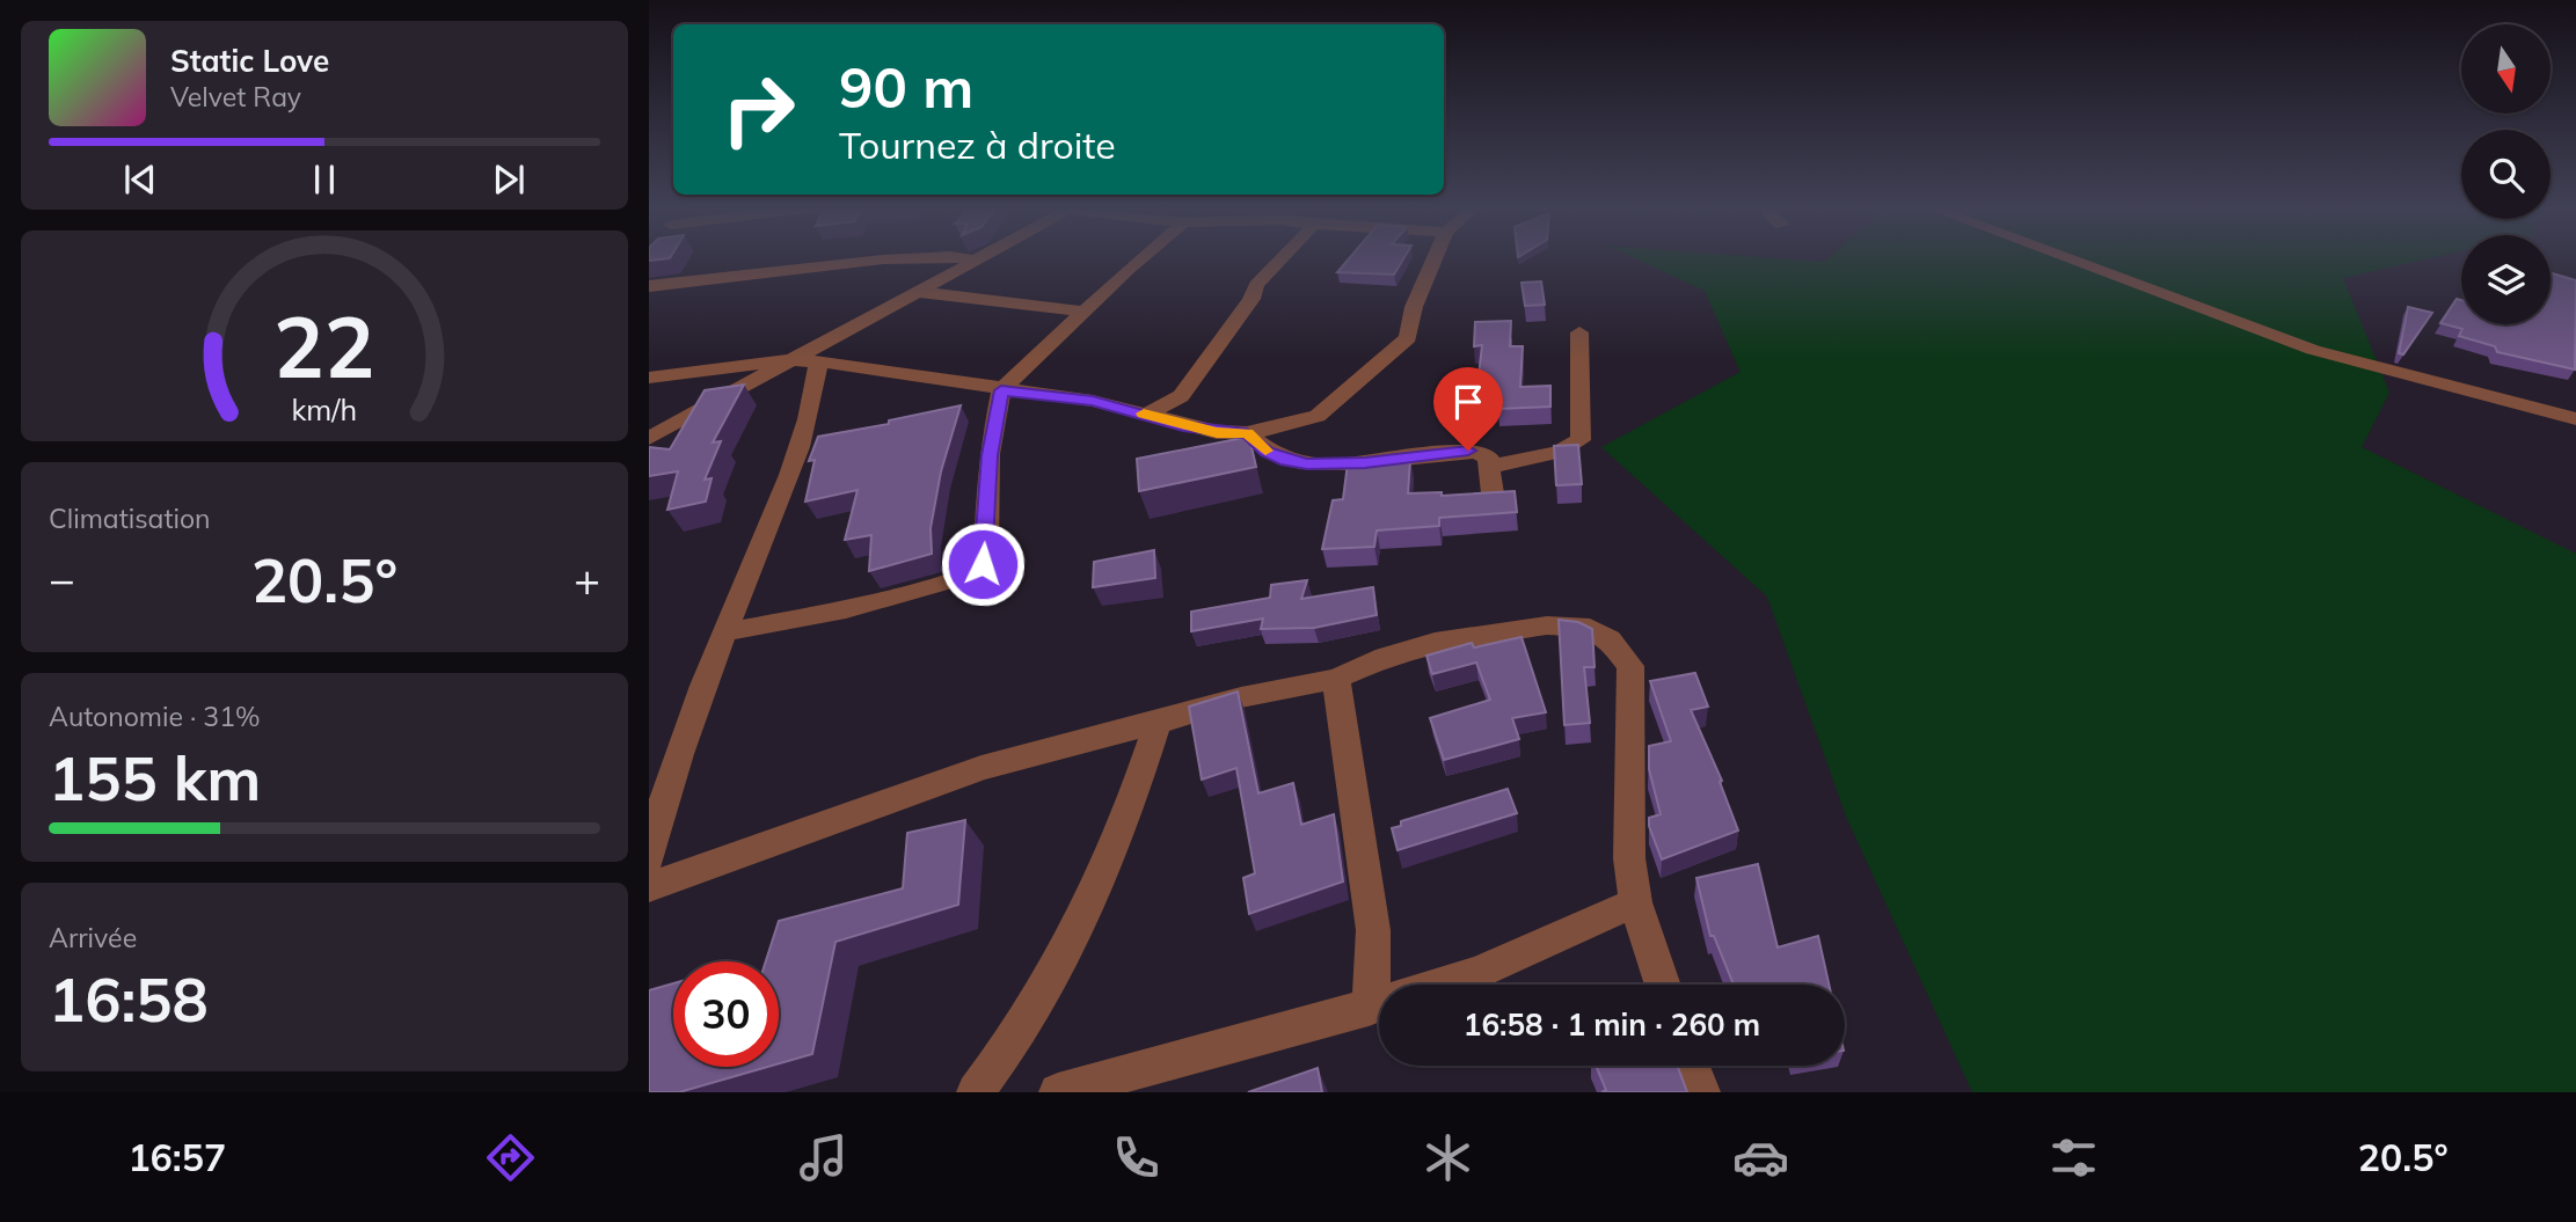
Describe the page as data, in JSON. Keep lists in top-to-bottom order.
{
  "north": "bottom",
  "page": {
    "turn": ["90 m", "Tournez à droite"],
    "song": ["Static Love", "Velvet Ray"],
    "tile": [
      "Climatisation",
      ["Autonomie · 31%", "155 km"],
      ["Arrivée", "16:58"]
    ],
    "heat": ["−", "20.5°", "+"],
    "limit": "30",
    "trip": "16:58 · 1 min · 260 m",
    "tabs": ["16:57", "20.5°"],
    "gauge": ["22", "km/h"]
  }
}
